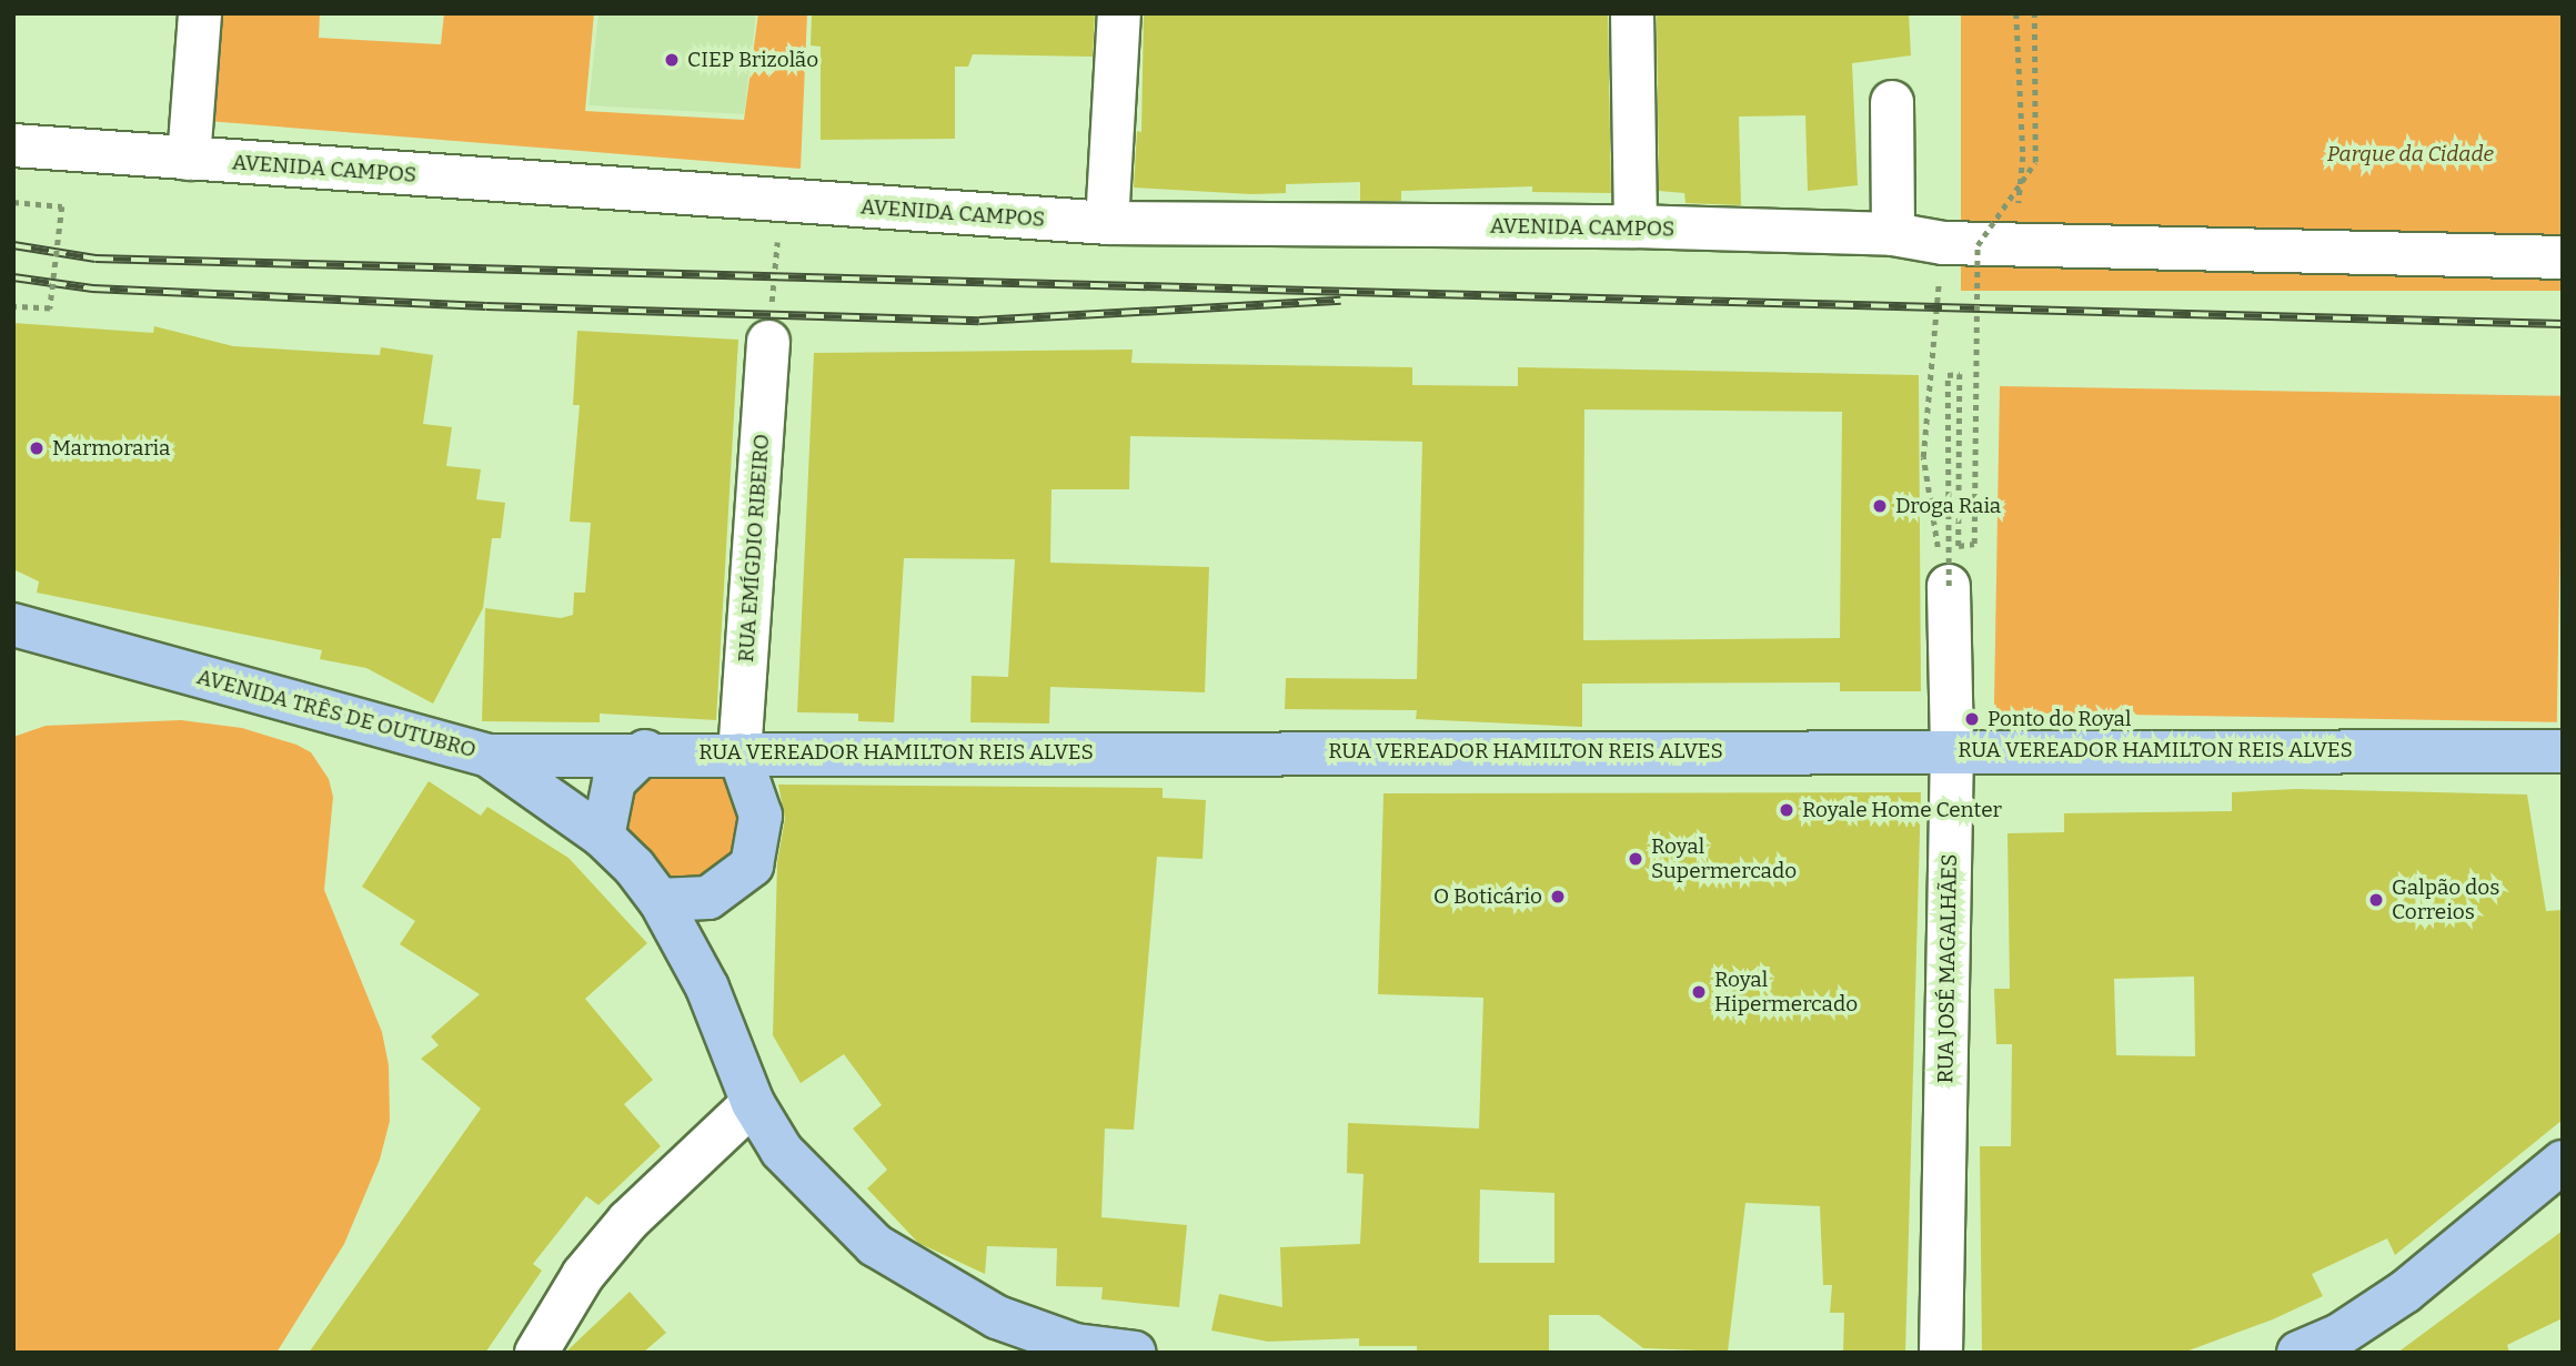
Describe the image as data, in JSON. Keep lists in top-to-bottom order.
{
  "streets": {
    "main road": ["AVENIDA TRÊS DE OUTUBRO", "RUA VEREADOR HAMILTON REIS ALVES"],
    "street": ["AVENIDA CAMPOS", "RUA EMÍGDIO RIBEIRO", "RUA JOSÉ MAGALHÃES"]
  },
  "crossings": [
    ["RUA EMÍGDIO RIBEIRO", "AVENIDA TRÊS DE OUTUBRO"],
    ["RUA EMÍGDIO RIBEIRO", "RUA VEREADOR HAMILTON REIS ALVES"],
    ["AVENIDA TRÊS DE OUTUBRO", "RUA VEREADOR HAMILTON REIS ALVES"],
    ["RUA VEREADOR HAMILTON REIS ALVES", "RUA JOSÉ MAGALHÃES"]
  ],
  "parks": ["Parque da Cidade"],
  "places": [
    "CIEP Brizolão",
    "Marmoraria",
    "Droga Raia",
    "Ponto do Royal",
    "Royale Home Center",
    "Royal Supermercado",
    "O Boticário",
    "Galpão dos Correios",
    "Royal Hipermercado"
  ]
}
